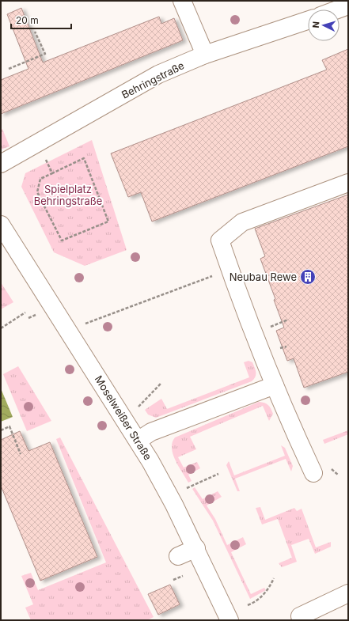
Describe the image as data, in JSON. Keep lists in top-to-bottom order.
{
  "streets": {
    "street": ["Behringstraße", "Moselweißer Straße"]
  },
  "parks": ["Spielplatz Behringstraße"],
  "places": {
    "building": ["Neubau Rewe"]
  },
  "scale_bar": "20 m",
  "north": "left"
}
